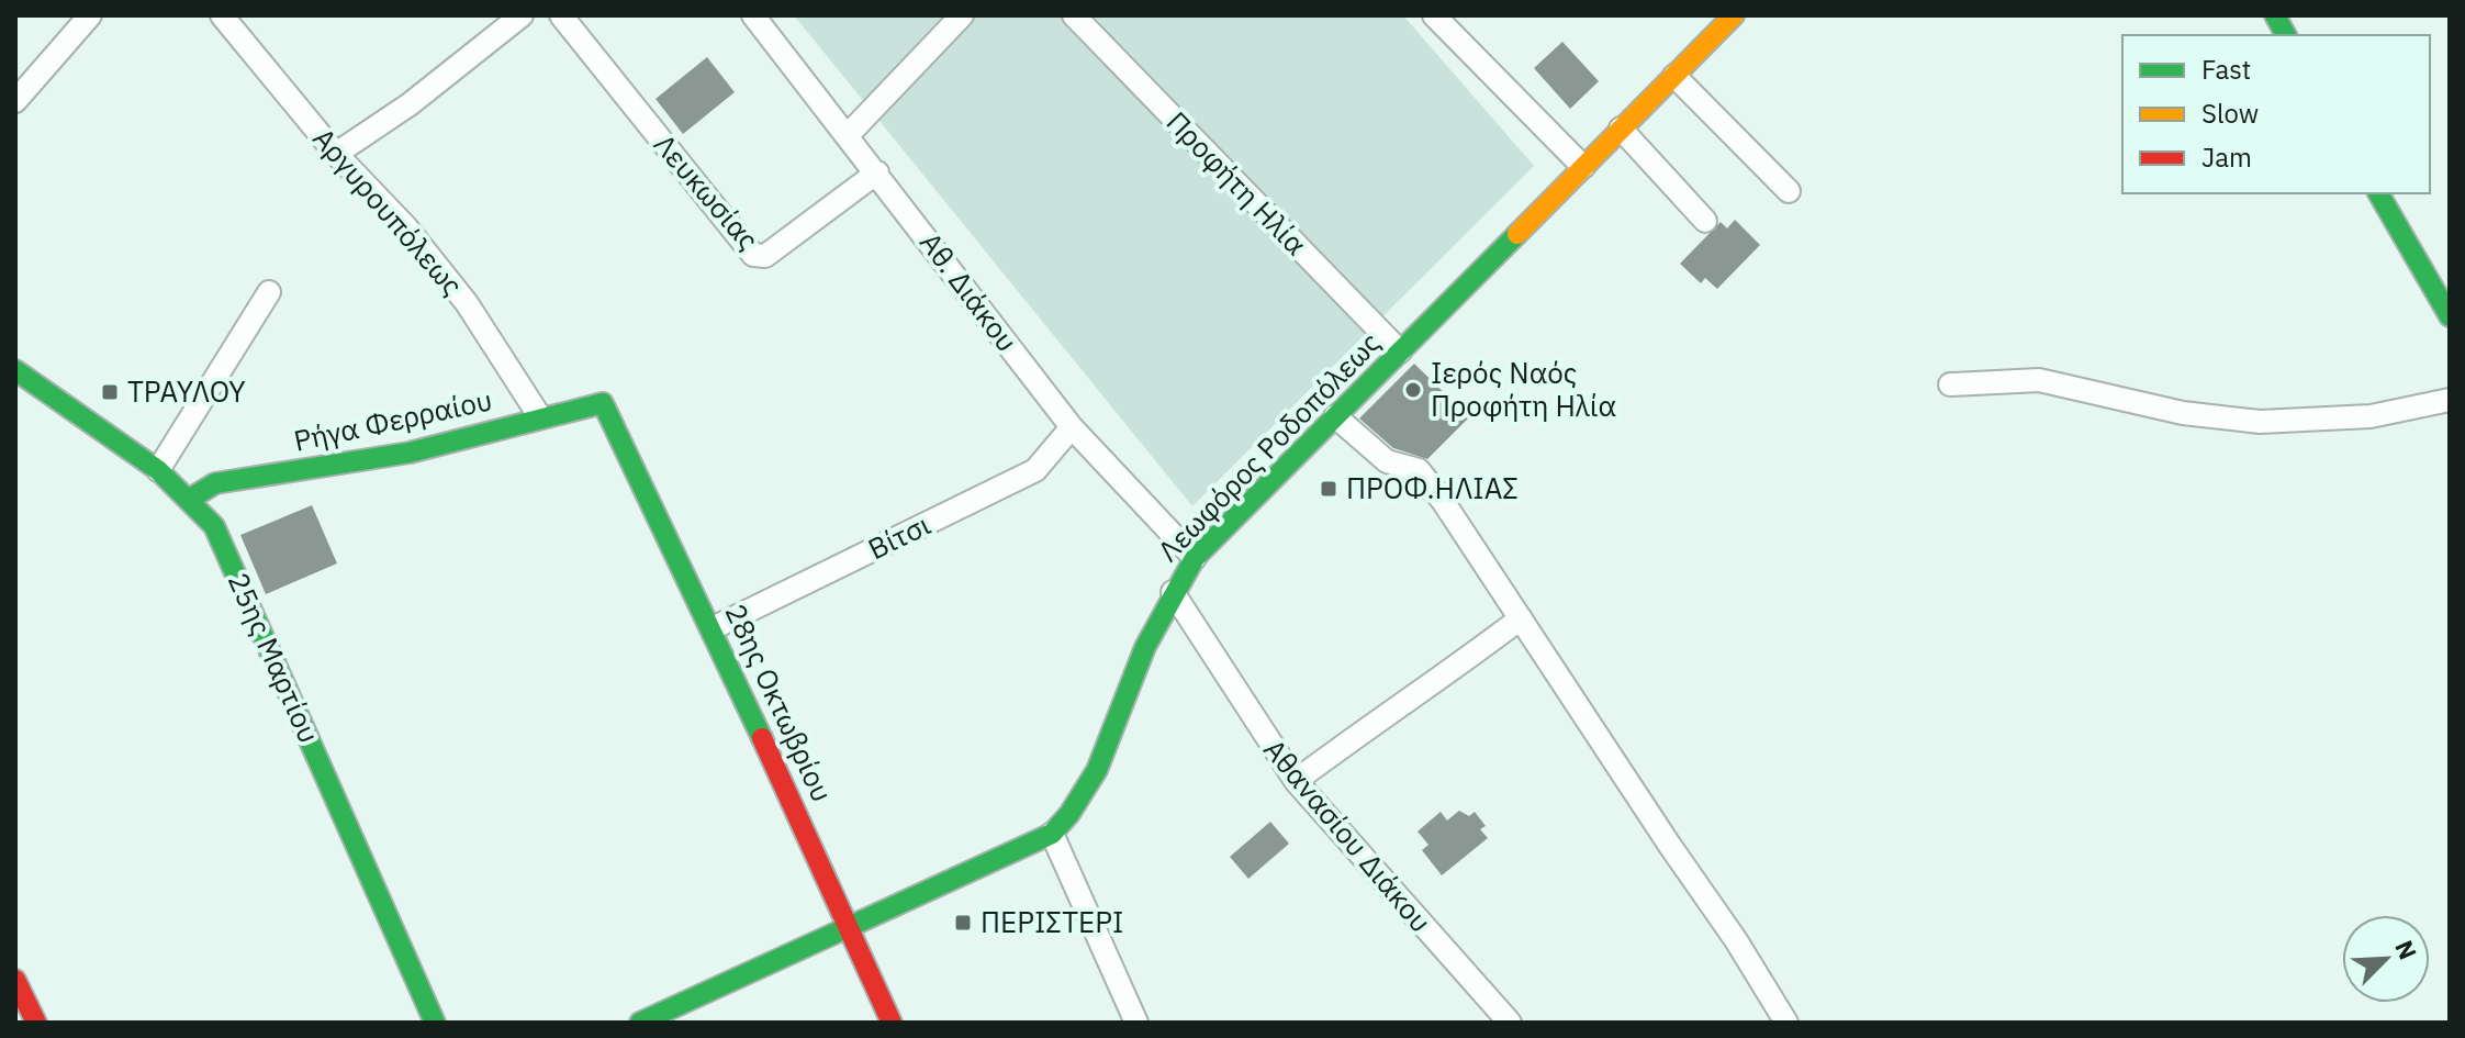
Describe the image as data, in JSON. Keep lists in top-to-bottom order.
{
  "streets": {
    "street": [
      "Προφήτη Ηλία",
      "Λευκωσίας",
      "Αργυρουπόλεως",
      "Αθ. Διάκου",
      "Ρήγα Φερραίου",
      "Λεωφόρος Ροδοπόλεως",
      "Βίτσι",
      "25ης Μαρτίου",
      "28ης Οκτωβρίου",
      "Αθανασίου Διάκου"
    ]
  },
  "crossings": [
    ["Προφήτη Ηλία", "Λεωφόρος Ροδοπόλεως"],
    ["Λευκωσίας", "Αθ. Διάκου"],
    ["Αργυρουπόλεως", "Ρήγα Φερραίου"],
    ["Αθ. Διάκου", "Λεωφόρος Ροδοπόλεως"],
    ["Αθ. Διάκου", "Βίτσι"],
    ["Ρήγα Φερραίου", "25ης Μαρτίου"],
    ["Ρήγα Φερραίου", "28ης Οκτωβρίου"],
    ["Λεωφόρος Ροδοπόλεως", "28ης Οκτωβρίου"],
    ["Λεωφόρος Ροδοπόλεως", "Αθανασίου Διάκου"],
    ["Βίτσι", "28ης Οκτωβρίου"]
  ],
  "places": {
    "other": ["Ιερός Ναός Προφήτη Ηλία"],
    "transit": ["ΤΡΑΥΛΟΥ", "ΠΡΟΦ.ΗΛΙΑΣ", "ΠΕΡΙΣΤΕΡΙ"]
  },
  "legend": ["Fast", "Slow", "Jam"],
  "north": "top right"
}
